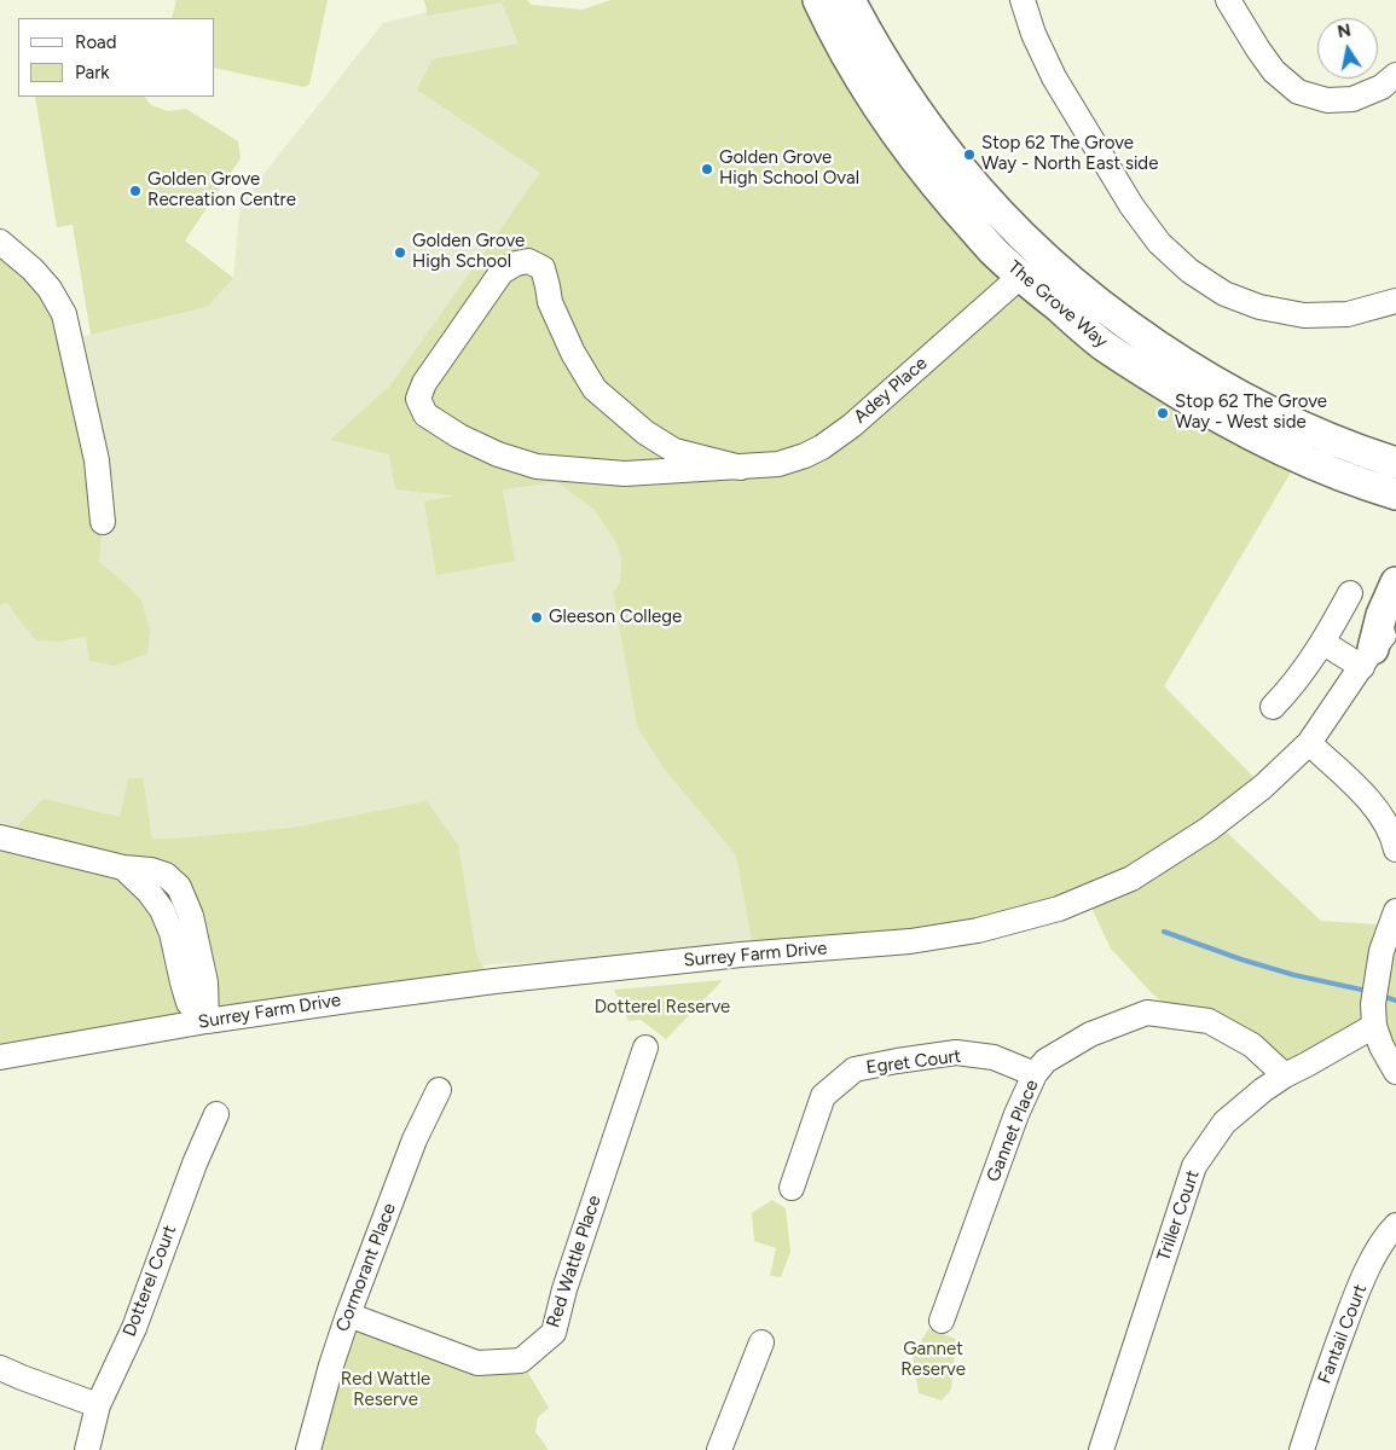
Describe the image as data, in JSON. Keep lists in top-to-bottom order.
{
  "streets": {
    "main road": ["The Grove Way"],
    "street": [
      "Adey Place",
      "Surrey Farm Drive",
      "Egret Court",
      "Gannet Place",
      "Triller Court",
      "Red Wattle Place",
      "Cormorant Place",
      "Dotterel Court",
      "Fantail Court"
    ]
  },
  "crossings": [
    ["The Grove Way", "Adey Place"],
    ["Egret Court", "Gannet Place"],
    ["Gannet Place", "Triller Court"],
    ["Red Wattle Place", "Cormorant Place"]
  ],
  "parks": ["Dotterel Reserve", "Gannet Reserve", "Red Wattle Reserve"],
  "places": [
    "Stop 62 The Grove Way - North East side",
    "Golden Grove High School Oval",
    "Golden Grove Recreation Centre",
    "Golden Grove High School",
    "Stop 62 The Grove Way - West side",
    "Gleeson College"
  ],
  "legend": ["Road", "Park"],
  "north": "top"
}
